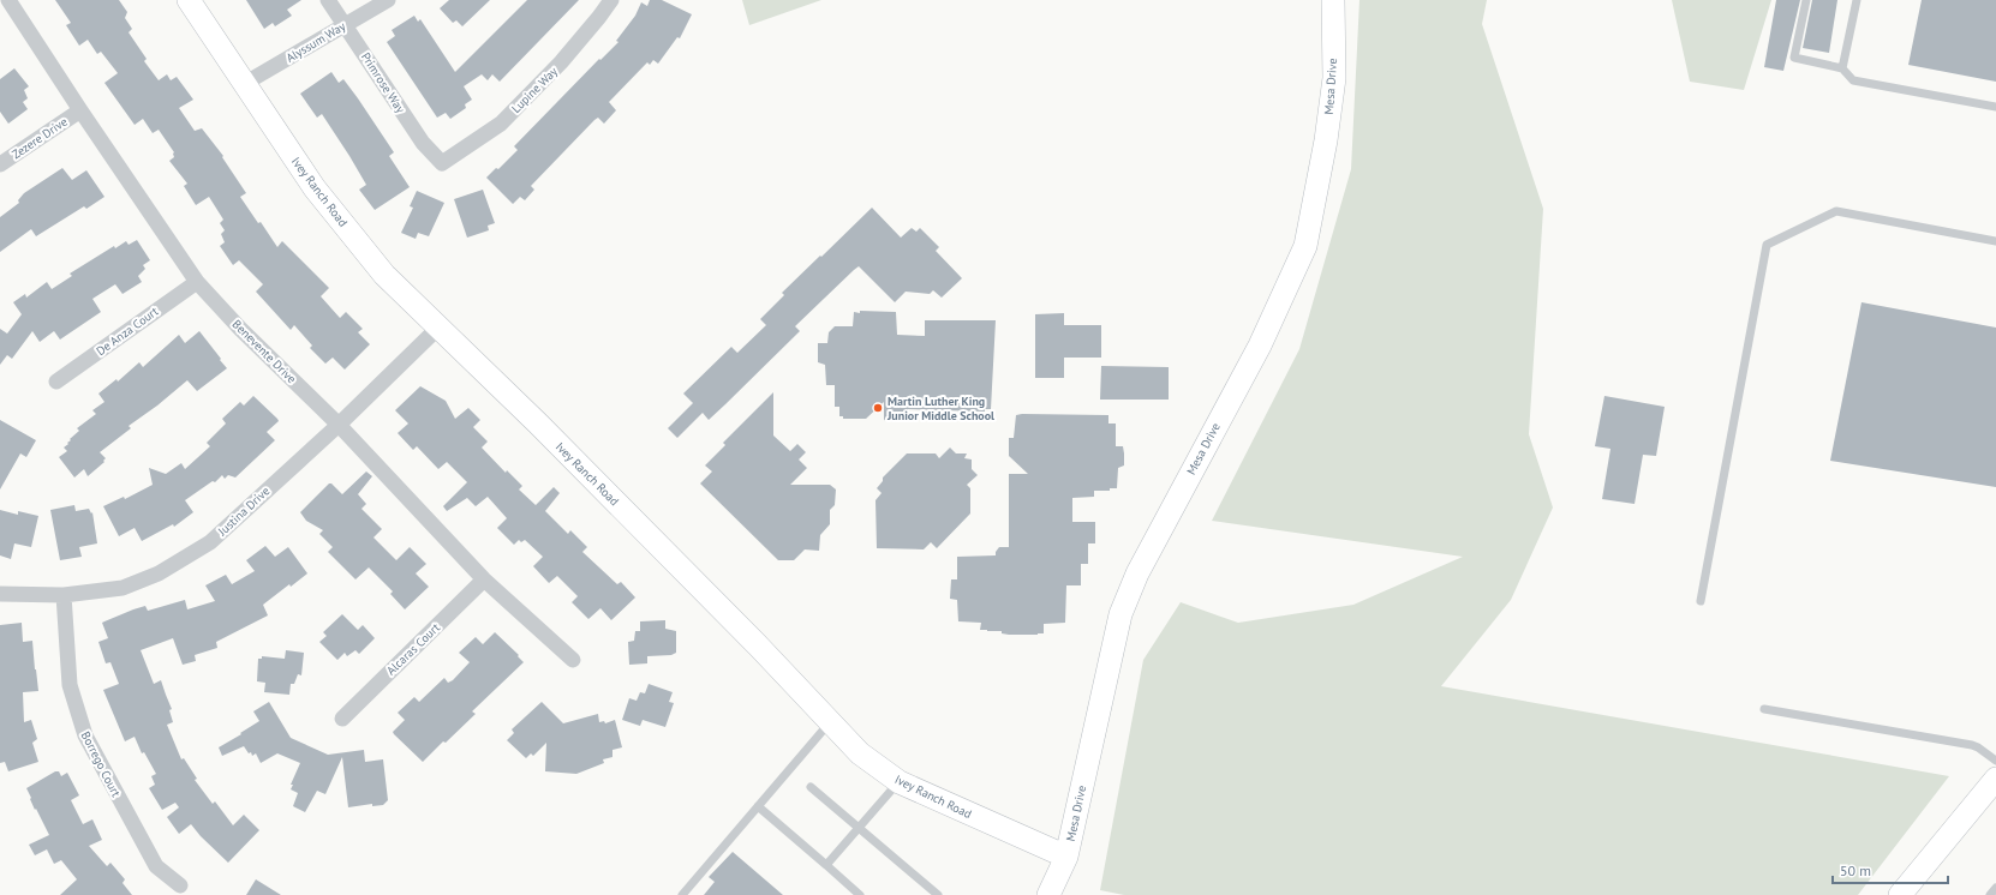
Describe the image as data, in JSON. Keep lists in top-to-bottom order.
{
  "streets": {
    "street": [
      "Alyssum Way",
      "Primrose Way",
      "Mesa Drive",
      "Lupine Way",
      "Zezere Drive",
      "Ivey Ranch Road",
      "De Anza Court",
      "Benevente Drive",
      "Justina Drive",
      "Alcaras Court",
      "Borrego Court"
    ]
  },
  "crossings": [
    ["Alyssum Way", "Primrose Way"],
    ["Alyssum Way", "Ivey Ranch Road"],
    ["Primrose Way", "Lupine Way"],
    ["Mesa Drive", "Ivey Ranch Road"],
    ["Zezere Drive", "Benevente Drive"],
    ["Ivey Ranch Road", "Justina Drive"],
    ["De Anza Court", "Benevente Drive"],
    ["Benevente Drive", "Justina Drive"],
    ["Benevente Drive", "Alcaras Court"],
    ["Justina Drive", "Borrego Court"]
  ],
  "places": ["Martin Luther King Junior Middle School"],
  "scale_bar": "50 m"
}
